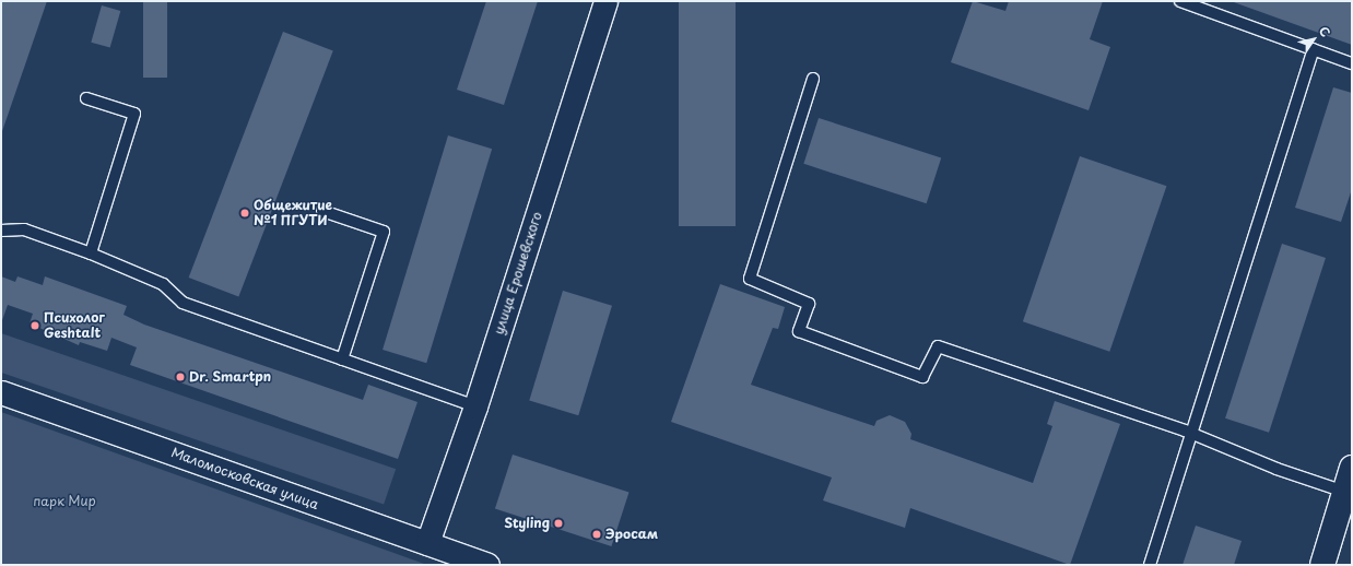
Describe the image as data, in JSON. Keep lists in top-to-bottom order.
{
  "streets": {
    "street": ["улица Ерошевского", "Маломосковская улица"]
  },
  "crossings": [
    ["улица Ерошевского", "Маломосковская улица"]
  ],
  "parks": ["парк Мир"],
  "places": [
    "Общежитие №1 ПГУТИ",
    "Психолог Geshtalt",
    "Dr. Smartpn",
    "Styling",
    "Эросам"
  ],
  "north": "top right"
}
